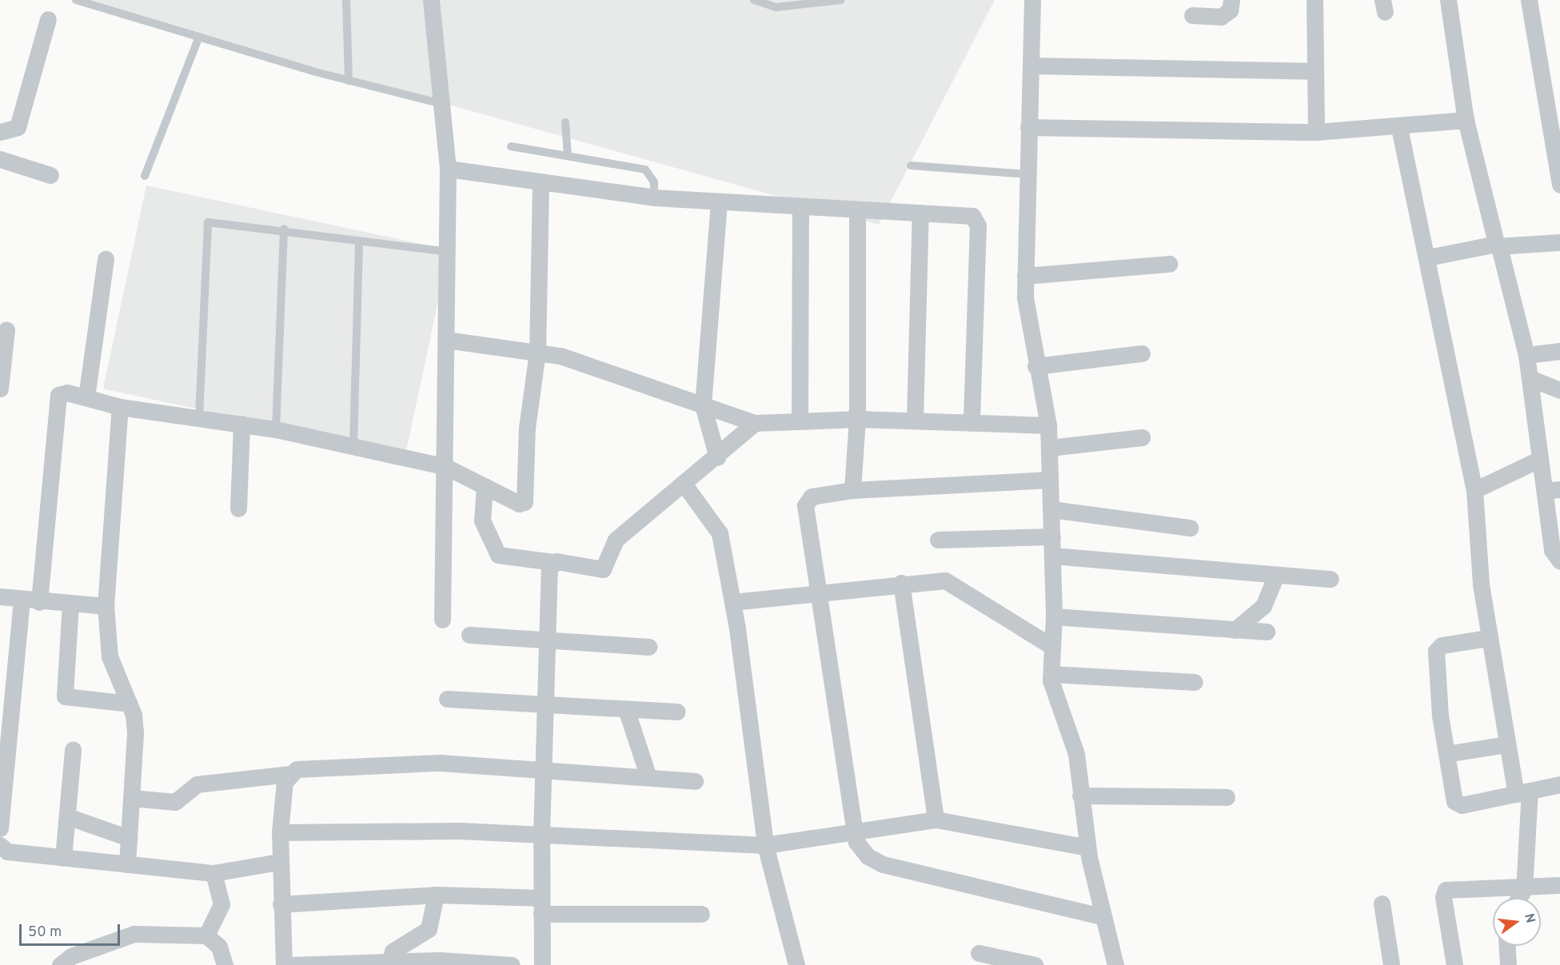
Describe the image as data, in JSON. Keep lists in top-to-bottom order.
{
  "scale_bar": "50 m",
  "north": "right"
}
